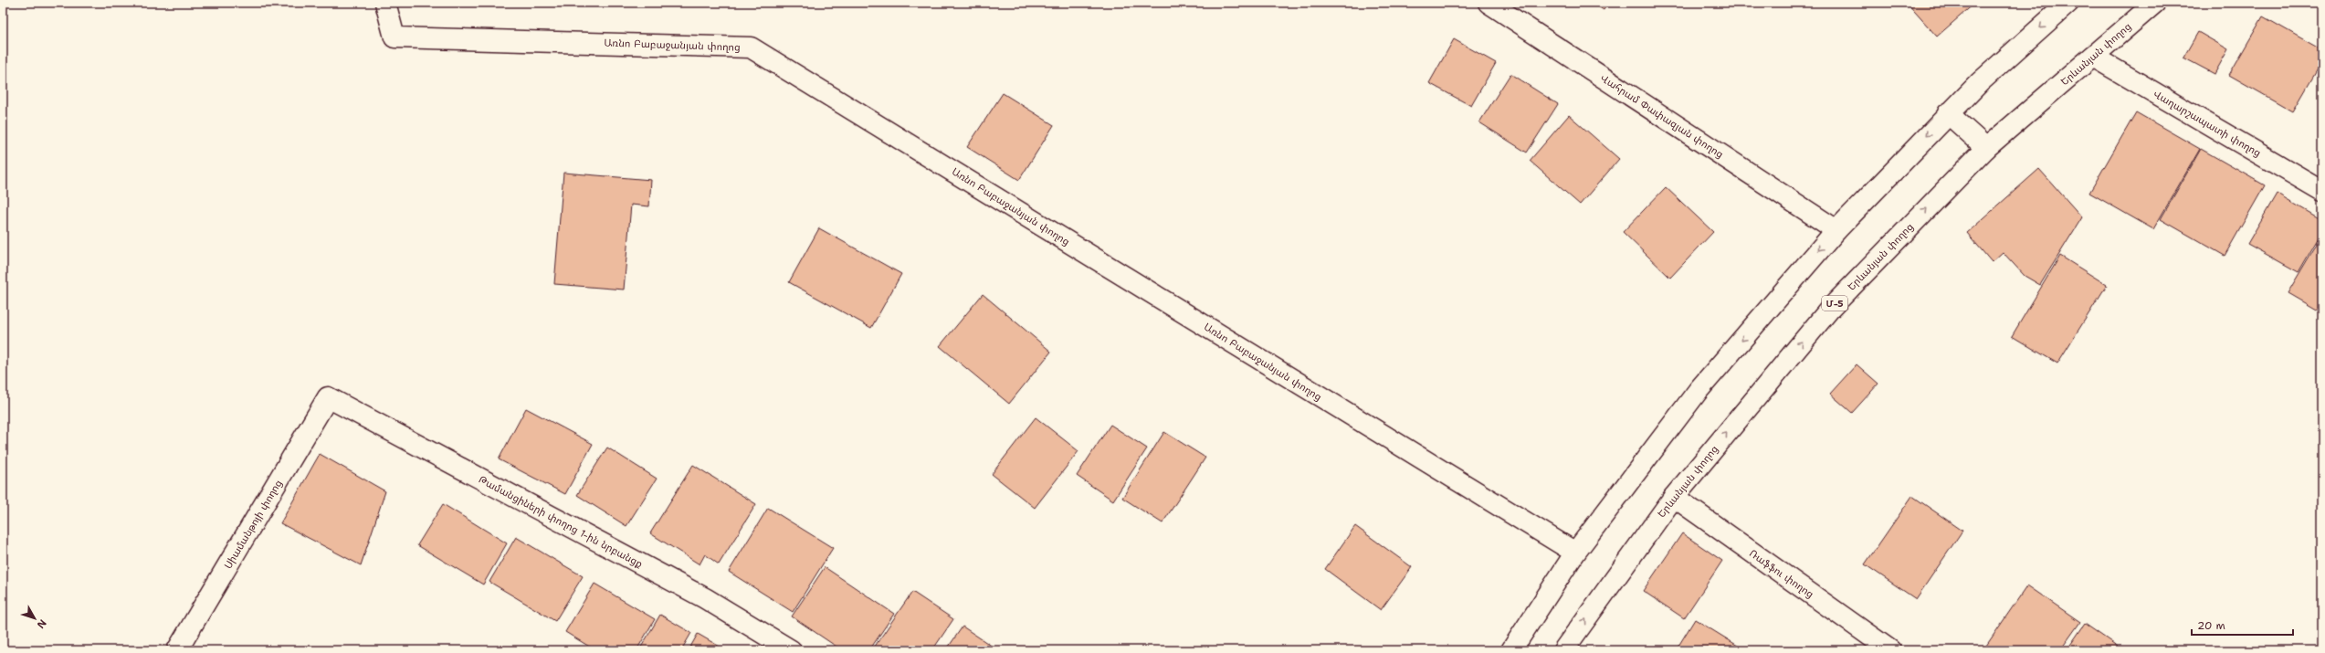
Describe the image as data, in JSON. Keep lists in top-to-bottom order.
{
  "streets": {
    "main road": [
      "Առնո Բաբաջանյան փողոց",
      "Երևանյան փողոց",
      "Վահրամ Փափազյան փողոց",
      "Վաղարշապատի փողոց",
      "Մ-5",
      "Թամանցիների փողոց 1-ին նրբանցք",
      "Սիամանթոյի փողոց",
      "Ռաֆֆու փողոց"
    ]
  },
  "crossings": [
    ["Երևանյան փողոց", "Վաղարշապատի փողոց"],
    ["Երևանյան փողոց", "Ռաֆֆու փողոց"],
    ["Թամանցիների փողոց 1-ին նրբանցք", "Սիամանթոյի փողոց"]
  ],
  "scale_bar": "20 m",
  "north": "bottom right"
}
